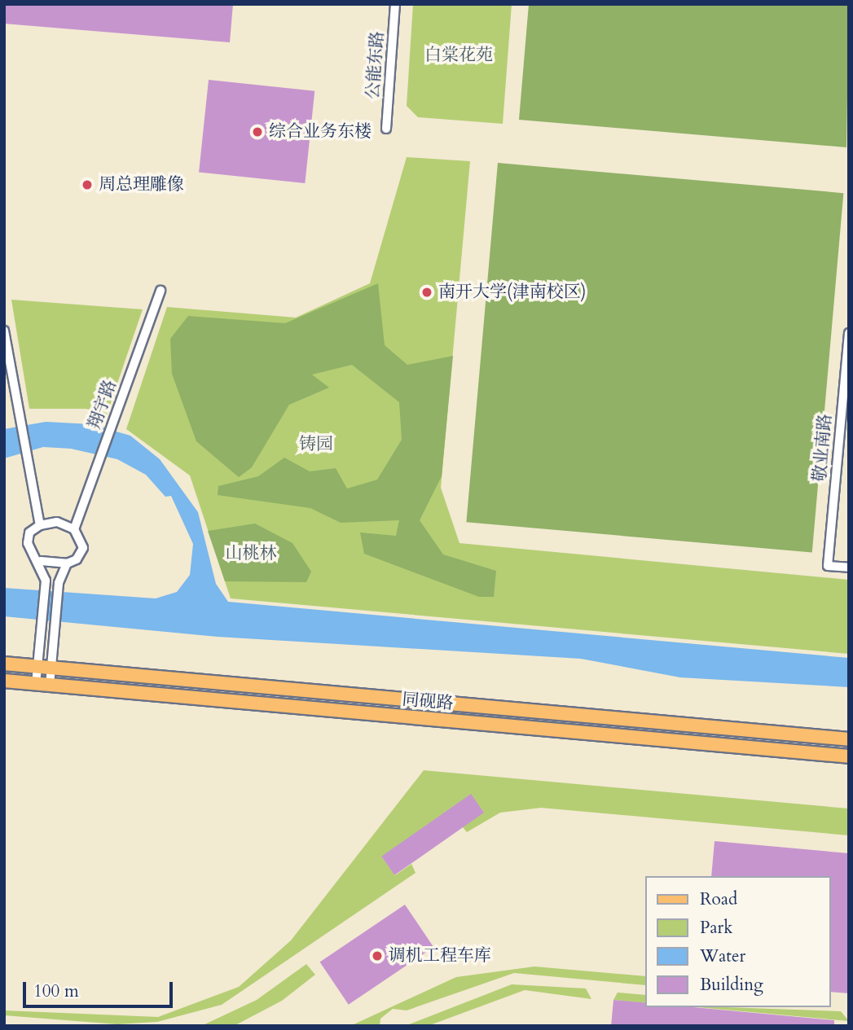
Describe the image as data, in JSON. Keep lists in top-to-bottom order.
{
  "streets": {
    "main road": ["同砚路"],
    "street": ["公能东路", "翔宇路", "敬业南路"]
  },
  "parks": ["白棠花苑", "铸园", "山桃林"],
  "places": [
    "综合业务东楼",
    "周总理雕像",
    "南开大学(津南校区)",
    "调机工程车库"
  ],
  "legend": [
    "Road",
    "Park",
    "Water",
    "Building"
  ],
  "scale_bar": "100 m"
}
